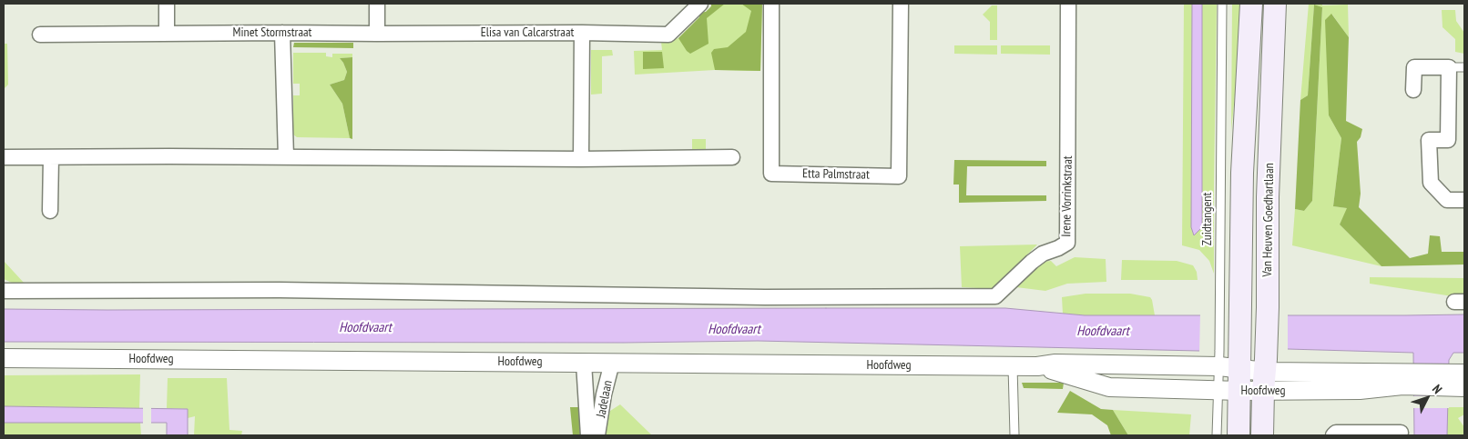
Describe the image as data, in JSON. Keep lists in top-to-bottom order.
{
  "streets": {
    "main road": ["Van Heuven Goedhartlaan"],
    "street": [
      "Minet Stormstraat",
      "Elisa van Calcarstraat",
      "Etta Palmstraat",
      "Irene Vorrinkstraat",
      "Hoofdweg",
      "Jadelaan"
    ],
    "lane": ["Zuidtangent"]
  },
  "crossings": [
    ["Minet Stormstraat", "Elisa van Calcarstraat"],
    ["Van Heuven Goedhartlaan", "Hoofdweg"],
    ["Hoofdweg", "Jadelaan"]
  ],
  "water": ["Hoofdvaart"],
  "north": "top right"
}
